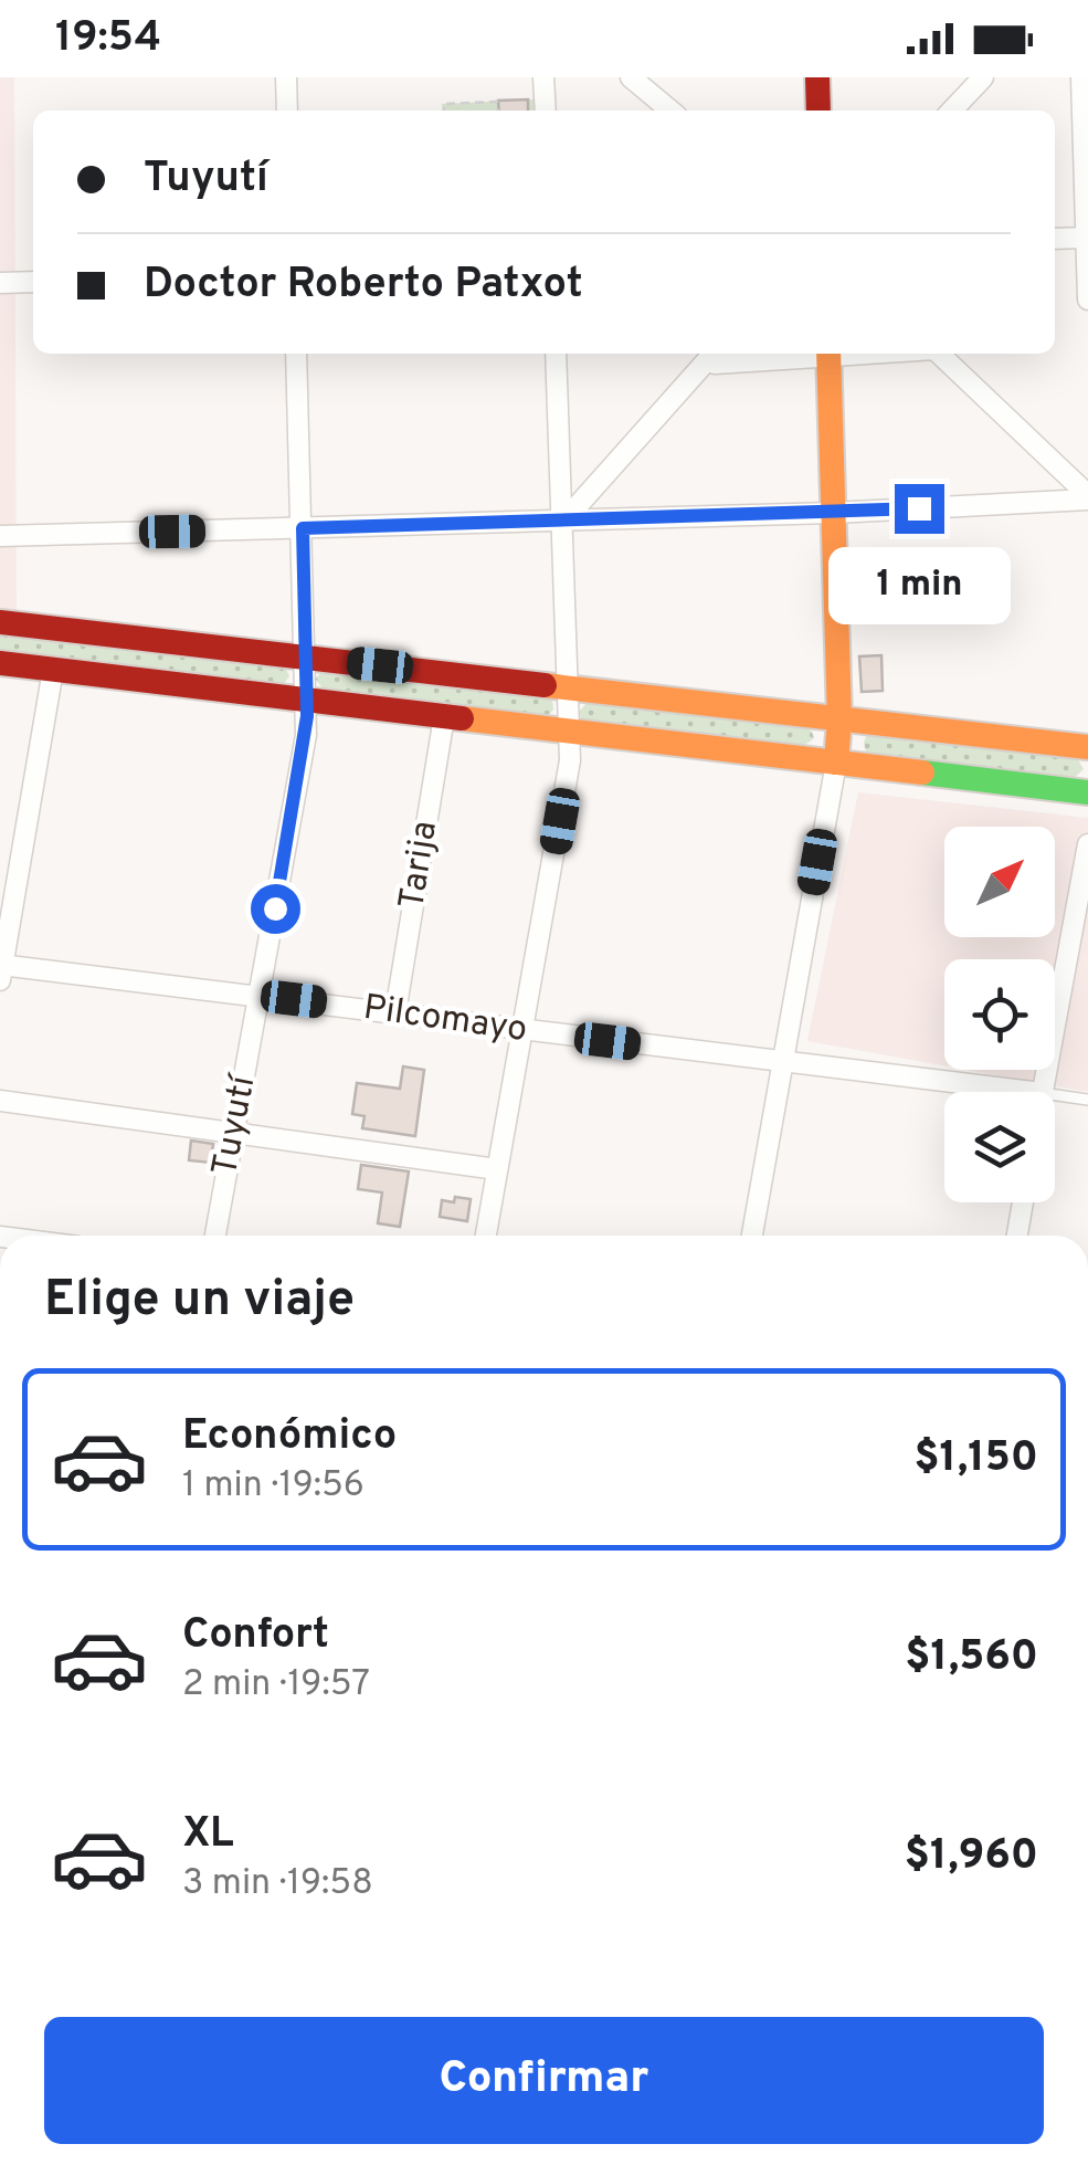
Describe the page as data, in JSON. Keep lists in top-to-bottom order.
{
  "streets": {
    "street": ["Tarija", "Pilcomayo", "Tuyutí"]
  },
  "crossings": [
    ["Tarija", "Pilcomayo"],
    ["Pilcomayo", "Tuyutí"]
  ],
  "north": "top right",
  "page": {
    "status": "19:54",
    "banner": ["Tuyutí", "Doctor Roberto Patxot"],
    "bubble": "1 min",
    "heading": "Elige un viaje",
    "list": [
      {
        "name": "Económico",
        "note": "1 min · 19:56",
        "value": "$1,150"
      },
      {
        "name": "Confort",
        "note": "2 min · 19:57",
        "value": "$1,560"
      },
      {
        "name": "XL",
        "note": "3 min · 19:58",
        "value": "$1,960"
      }
    ],
    "buttons": "Confirmar"
  }
}
